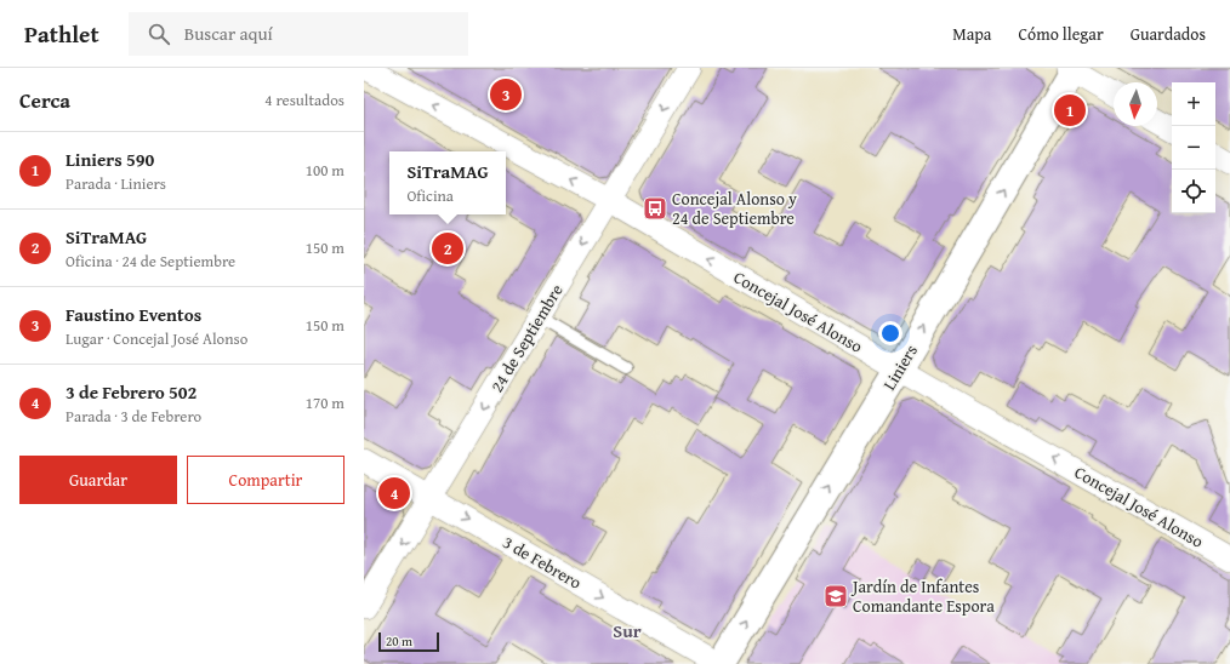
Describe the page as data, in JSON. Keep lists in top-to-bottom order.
{
  "streets": {
    "street": [
      "Concejal José Alonso",
      "24 de Septiembre",
      "Liniers",
      "3 de Febrero"
    ]
  },
  "crossings": [
    ["Concejal José Alonso", "24 de Septiembre"],
    ["Concejal José Alonso", "Liniers"],
    ["24 de Septiembre", "3 de Febrero"],
    ["Liniers", "3 de Febrero"]
  ],
  "one_way": [
    "Concejal José Alonso",
    "24 de Septiembre",
    "Liniers",
    "3 de Febrero"
  ],
  "districts": ["Sur"],
  "places": {
    "bus stop": ["Concejal Alonso y 24 de Septiembre"],
    "school or university": ["Jardín de Infantes Comandante Espora"]
  },
  "scale_bar": "20 m",
  "north": "bottom",
  "page": {
    "header": "Pathlet",
    "search": "Buscar aquí",
    "nav": ["Mapa", "Cómo llegar", "Guardados"],
    "heading": ["Cerca", "4 resultados"],
    "pins": [
      "3",
      "1",
      "2",
      "4"
    ],
    "map_buttons": ["+", "−"],
    "list": [
      {
        "mark": "1",
        "name": "Liniers 590",
        "note": "Parada · Liniers",
        "value": "100 m"
      },
      {
        "mark": "2",
        "name": "SiTraMAG",
        "note": "Oficina · 24 de Septiembre",
        "value": "150 m"
      },
      {
        "mark": "3",
        "name": "Faustino Eventos",
        "note": "Lugar · Concejal José Alonso",
        "value": "150 m"
      },
      {
        "mark": "4",
        "name": "3 de Febrero 502",
        "note": "Parada · 3 de Febrero",
        "value": "170 m"
      }
    ],
    "popup": ["SiTraMAG", "Oficina"],
    "buttons": ["Guardar", "Compartir"],
    "scale": "20 m"
  }
}
